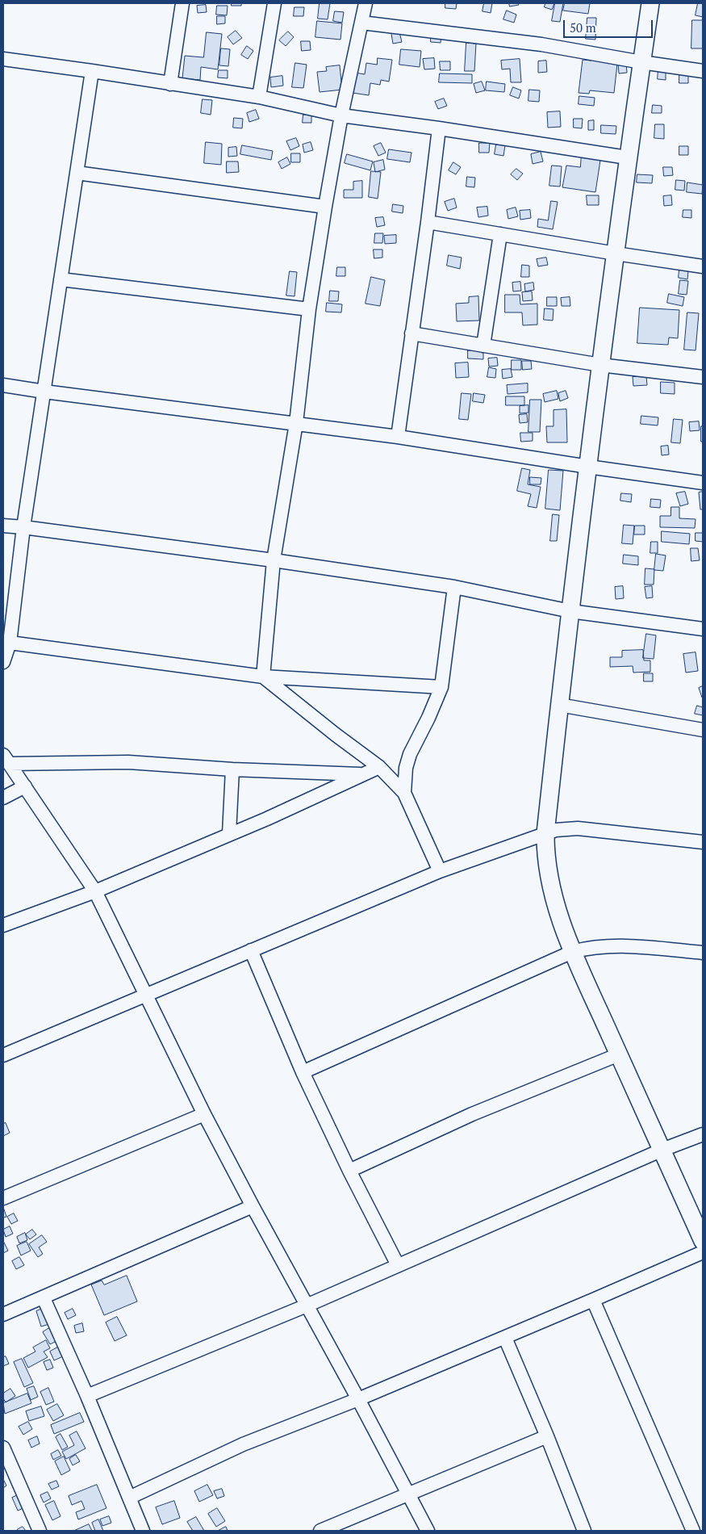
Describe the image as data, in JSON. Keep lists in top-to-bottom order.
{
  "scale_bar": "50 m"
}
